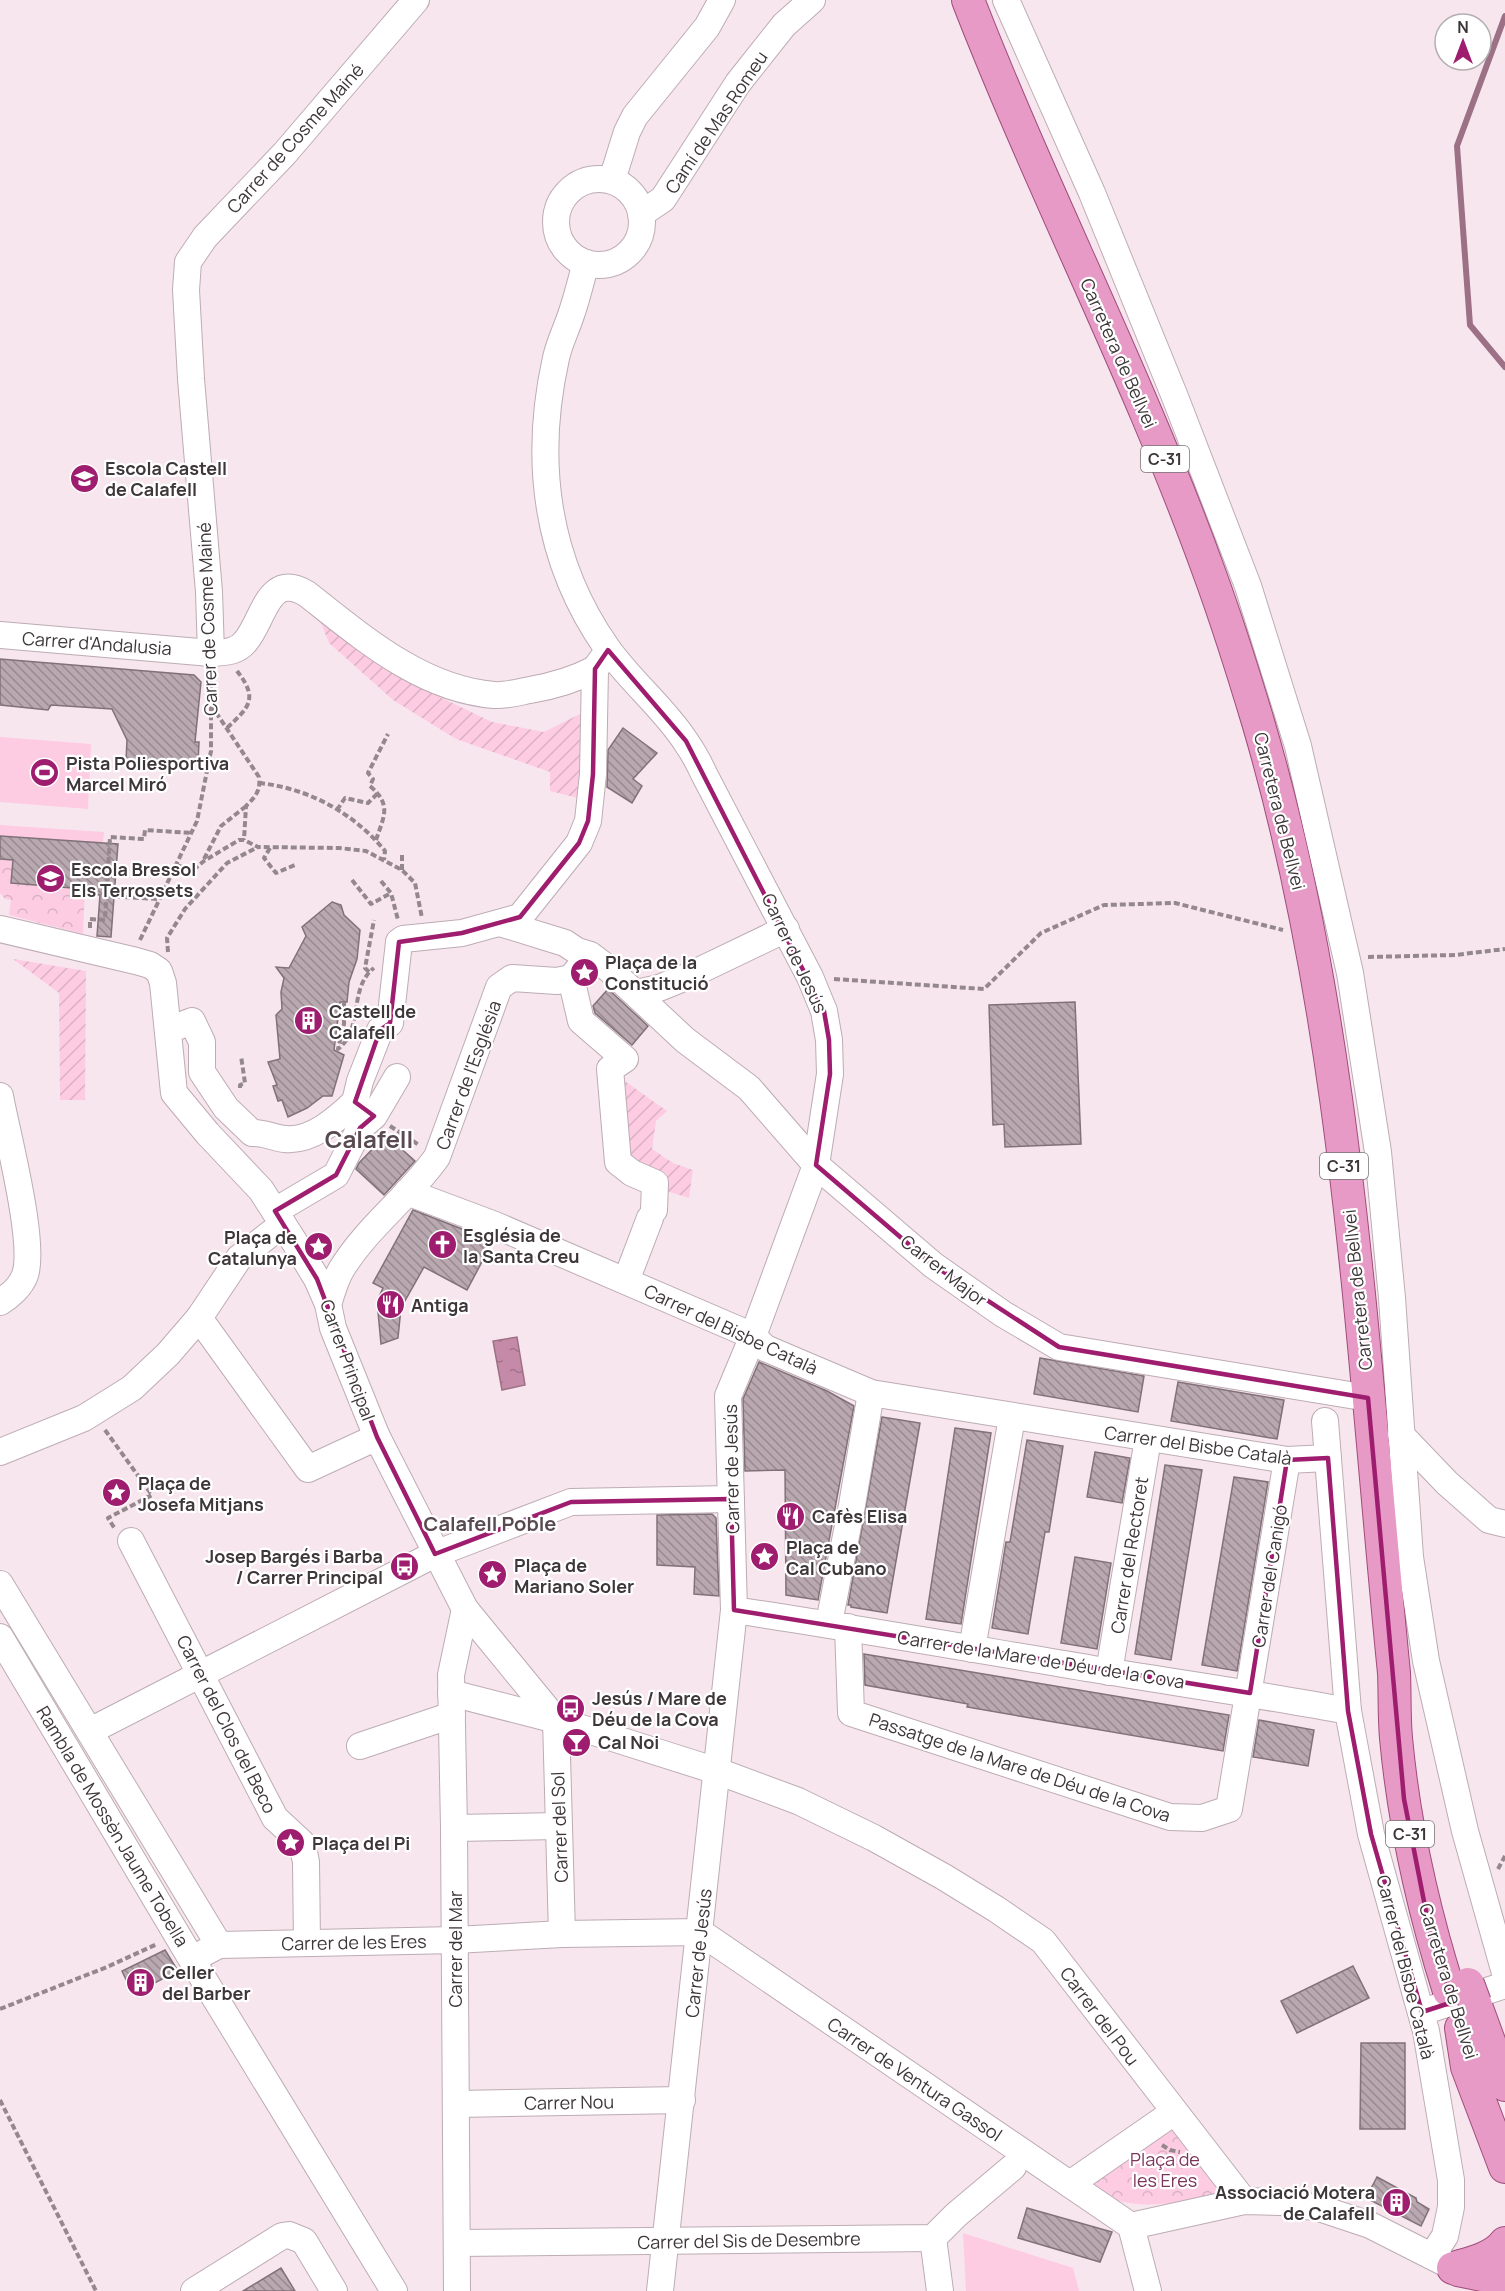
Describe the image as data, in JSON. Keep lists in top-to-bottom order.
{
  "streets": {
    "main road": ["Carretera de Bellvei", "C-31"],
    "street": [
      "Camí de Mas Romeu",
      "Carrer de Cosme Mainé",
      "Carrer d'Andalusia",
      "Carrer de Jesús",
      "Carrer de l'Església",
      "Carrer Major",
      "Carrer del Bisbe Català",
      "Carrer Principal",
      "Carrer del Rectoret",
      "Carrer del Canigó",
      "Carrer de la Mare de Déu de la Cova",
      "Carrer del Clos del Beco",
      "Passatge de la Mare de Déu de la Cova",
      "Rambla de Mossèn Jaume Tobella",
      "Carrer del Sol",
      "Carrer de les Eres",
      "Carrer del Mar",
      "Carrer del Pou",
      "Carrer de Ventura Gassol",
      "Carrer Nou",
      "Carrer del Sis de Desembre"
    ]
  },
  "crossings": [
    ["Camí de Mas Romeu", "Carrer de Jesús"],
    ["Carrer de Cosme Mainé", "Carrer d'Andalusia"],
    ["Carretera de Bellvei", "Carrer Major"],
    ["Carrer d'Andalusia", "Carrer de Jesús"],
    ["Carrer de Jesús", "Carrer Major"],
    ["Carrer de Jesús", "Carrer del Bisbe Català"],
    ["Carrer de Jesús", "Carrer de la Mare de Déu de la Cova"],
    ["Carrer de Jesús", "Carrer de les Eres"],
    ["Carrer de Jesús", "Carrer del Pou"],
    ["Carrer de Jesús", "Carrer de Ventura Gassol"],
    ["Carrer de Jesús", "Carrer Nou"],
    ["Carrer de Jesús", "Carrer del Sis de Desembre"],
    ["Carrer de l'Església", "Carrer del Bisbe Català"],
    ["Carrer de l'Església", "Carrer Principal"],
    ["Carrer del Bisbe Català", "Carrer del Rectoret"],
    ["Carrer del Bisbe Català", "Carrer del Canigó"],
    ["Carrer del Bisbe Català", "Carrer de la Mare de Déu de la Cova"],
    ["Carrer Principal", "Carrer del Sol"],
    ["Carrer Principal", "Carrer del Mar"],
    ["Carrer Principal", "Carrer del Pou"],
    ["Carrer del Rectoret", "Carrer de la Mare de Déu de la Cova"],
    ["Carrer del Canigó", "Carrer de la Mare de Déu de la Cova"],
    ["Carrer del Canigó", "Passatge de la Mare de Déu de la Cova"],
    ["Carrer de la Mare de Déu de la Cova", "Passatge de la Mare de Déu de la Cova"],
    ["Carrer del Clos del Beco", "Carrer de les Eres"],
    ["Rambla de Mossèn Jaume Tobella", "Carrer de les Eres"],
    ["Carrer del Sol", "Carrer de les Eres"],
    ["Carrer del Sol", "Carrer del Pou"],
    ["Carrer de les Eres", "Carrer del Mar"],
    ["Carrer de les Eres", "Carrer de Ventura Gassol"],
    ["Carrer del Mar", "Carrer del Pou"],
    ["Carrer del Mar", "Carrer Nou"],
    ["Carrer del Mar", "Carrer del Sis de Desembre"]
  ],
  "districts": ["Calafell", "Calafell Poble"],
  "parks": ["Plaça de les Eres"],
  "places": {
    "school or university": ["Escola Castell de Calafell", "Escola Bressol Els Terrossets"],
    "sports": ["Pista Poliesportiva Marcel Miró"],
    "place": [
      "Plaça de la Constitució",
      "Plaça de Catalunya",
      "Plaça de Josefa Mitjans",
      "Plaça de Cal Cubano",
      "Plaça de Mariano Soler",
      "Plaça del Pi"
    ],
    "building": ["Castell de Calafell", "Celler del Barber", "Associació Motera de Calafell"],
    "church": ["Església de la Santa Creu"],
    "restaurant": ["Antiga", "Cafès Elisa"],
    "bus stop": ["Josep Bargés i Barba / Carrer Principal", "Jesús / Mare de Déu de la Cova"],
    "bar": ["Cal Noi"]
  },
  "north": "top"
}
